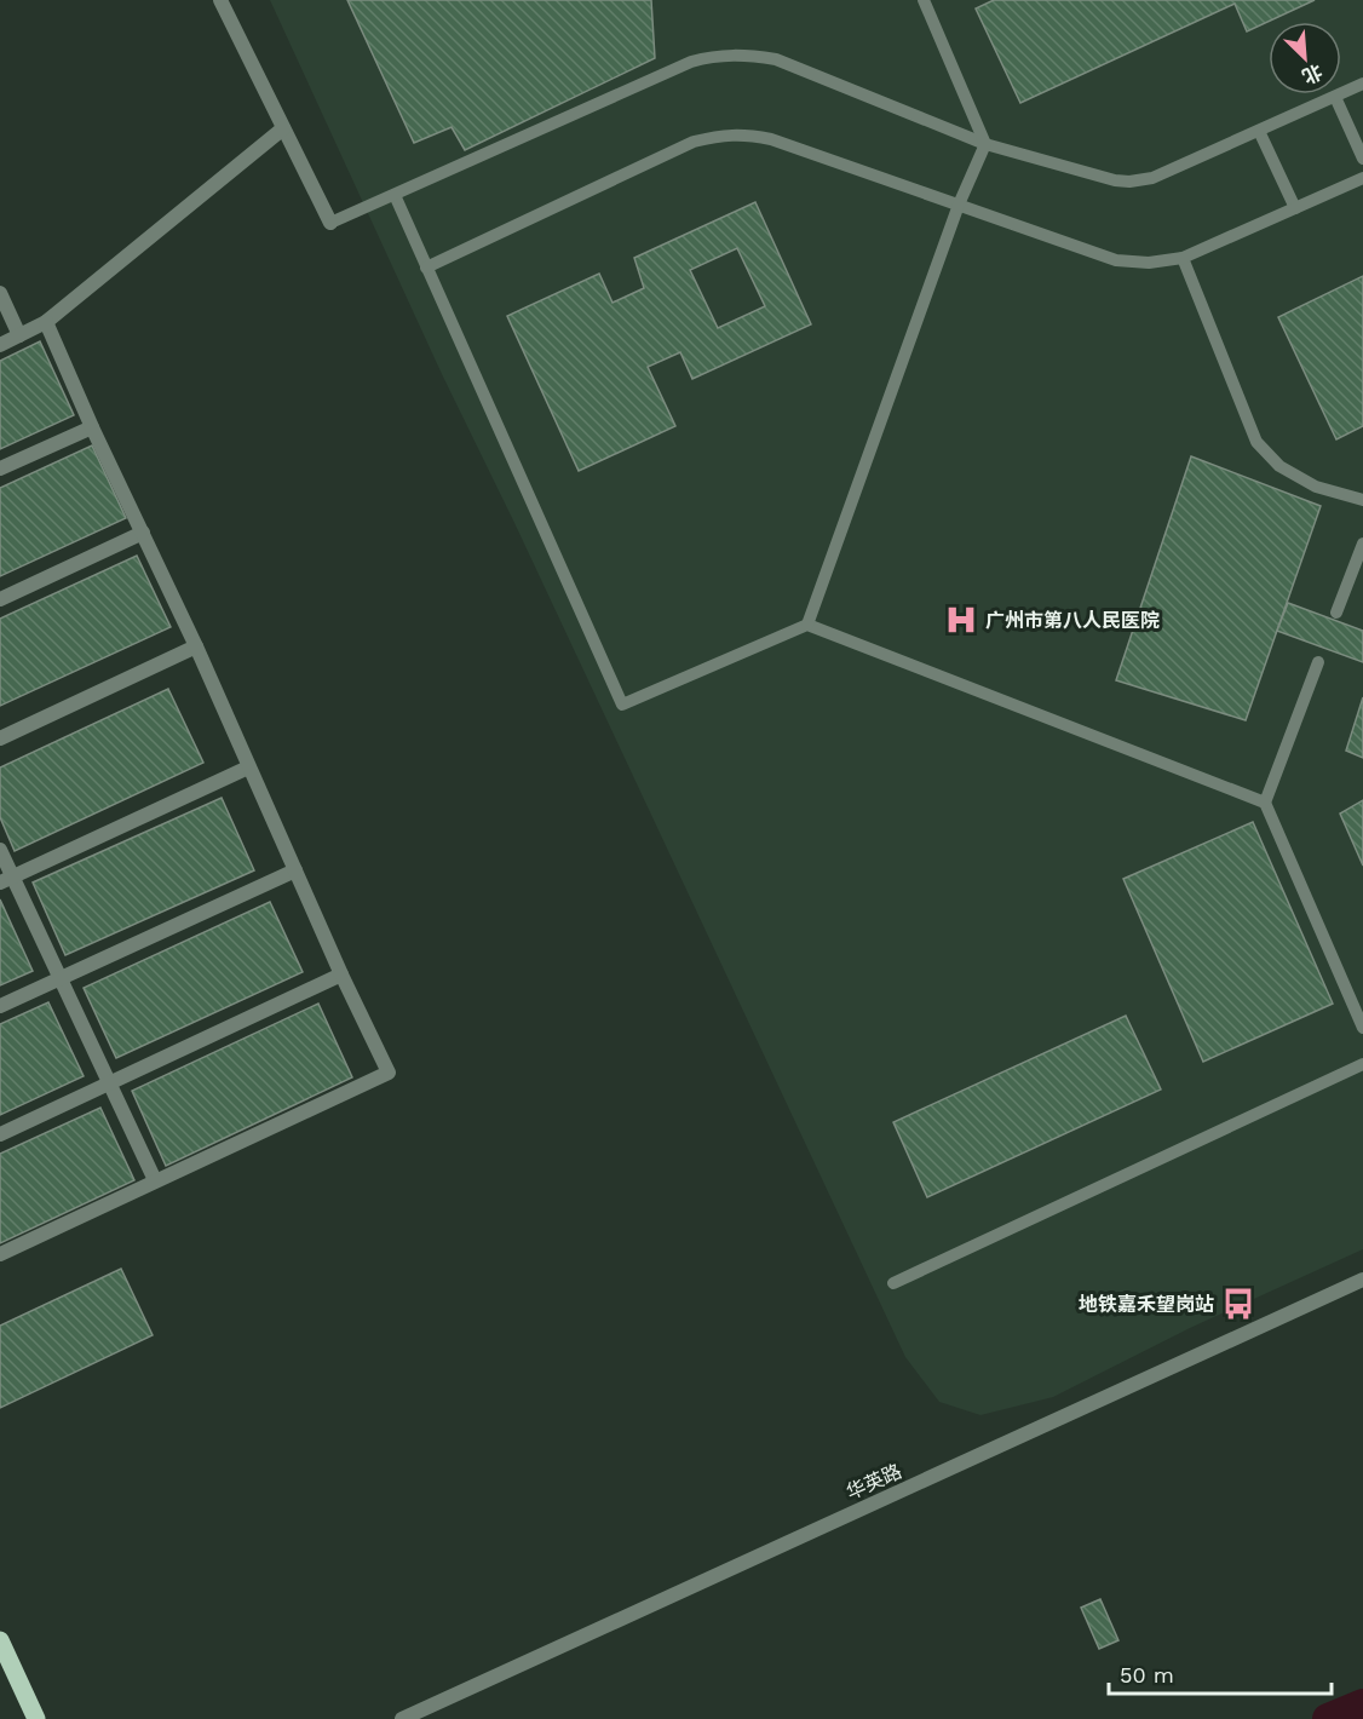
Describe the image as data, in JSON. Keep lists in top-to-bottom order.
{
  "streets": {
    "street": ["华英路"]
  },
  "places": {
    "hospital": ["广州市第八人民医院"],
    "bus stop": ["地铁嘉禾望岗站"]
  },
  "scale_bar": "50 m",
  "north": "bottom right"
}
